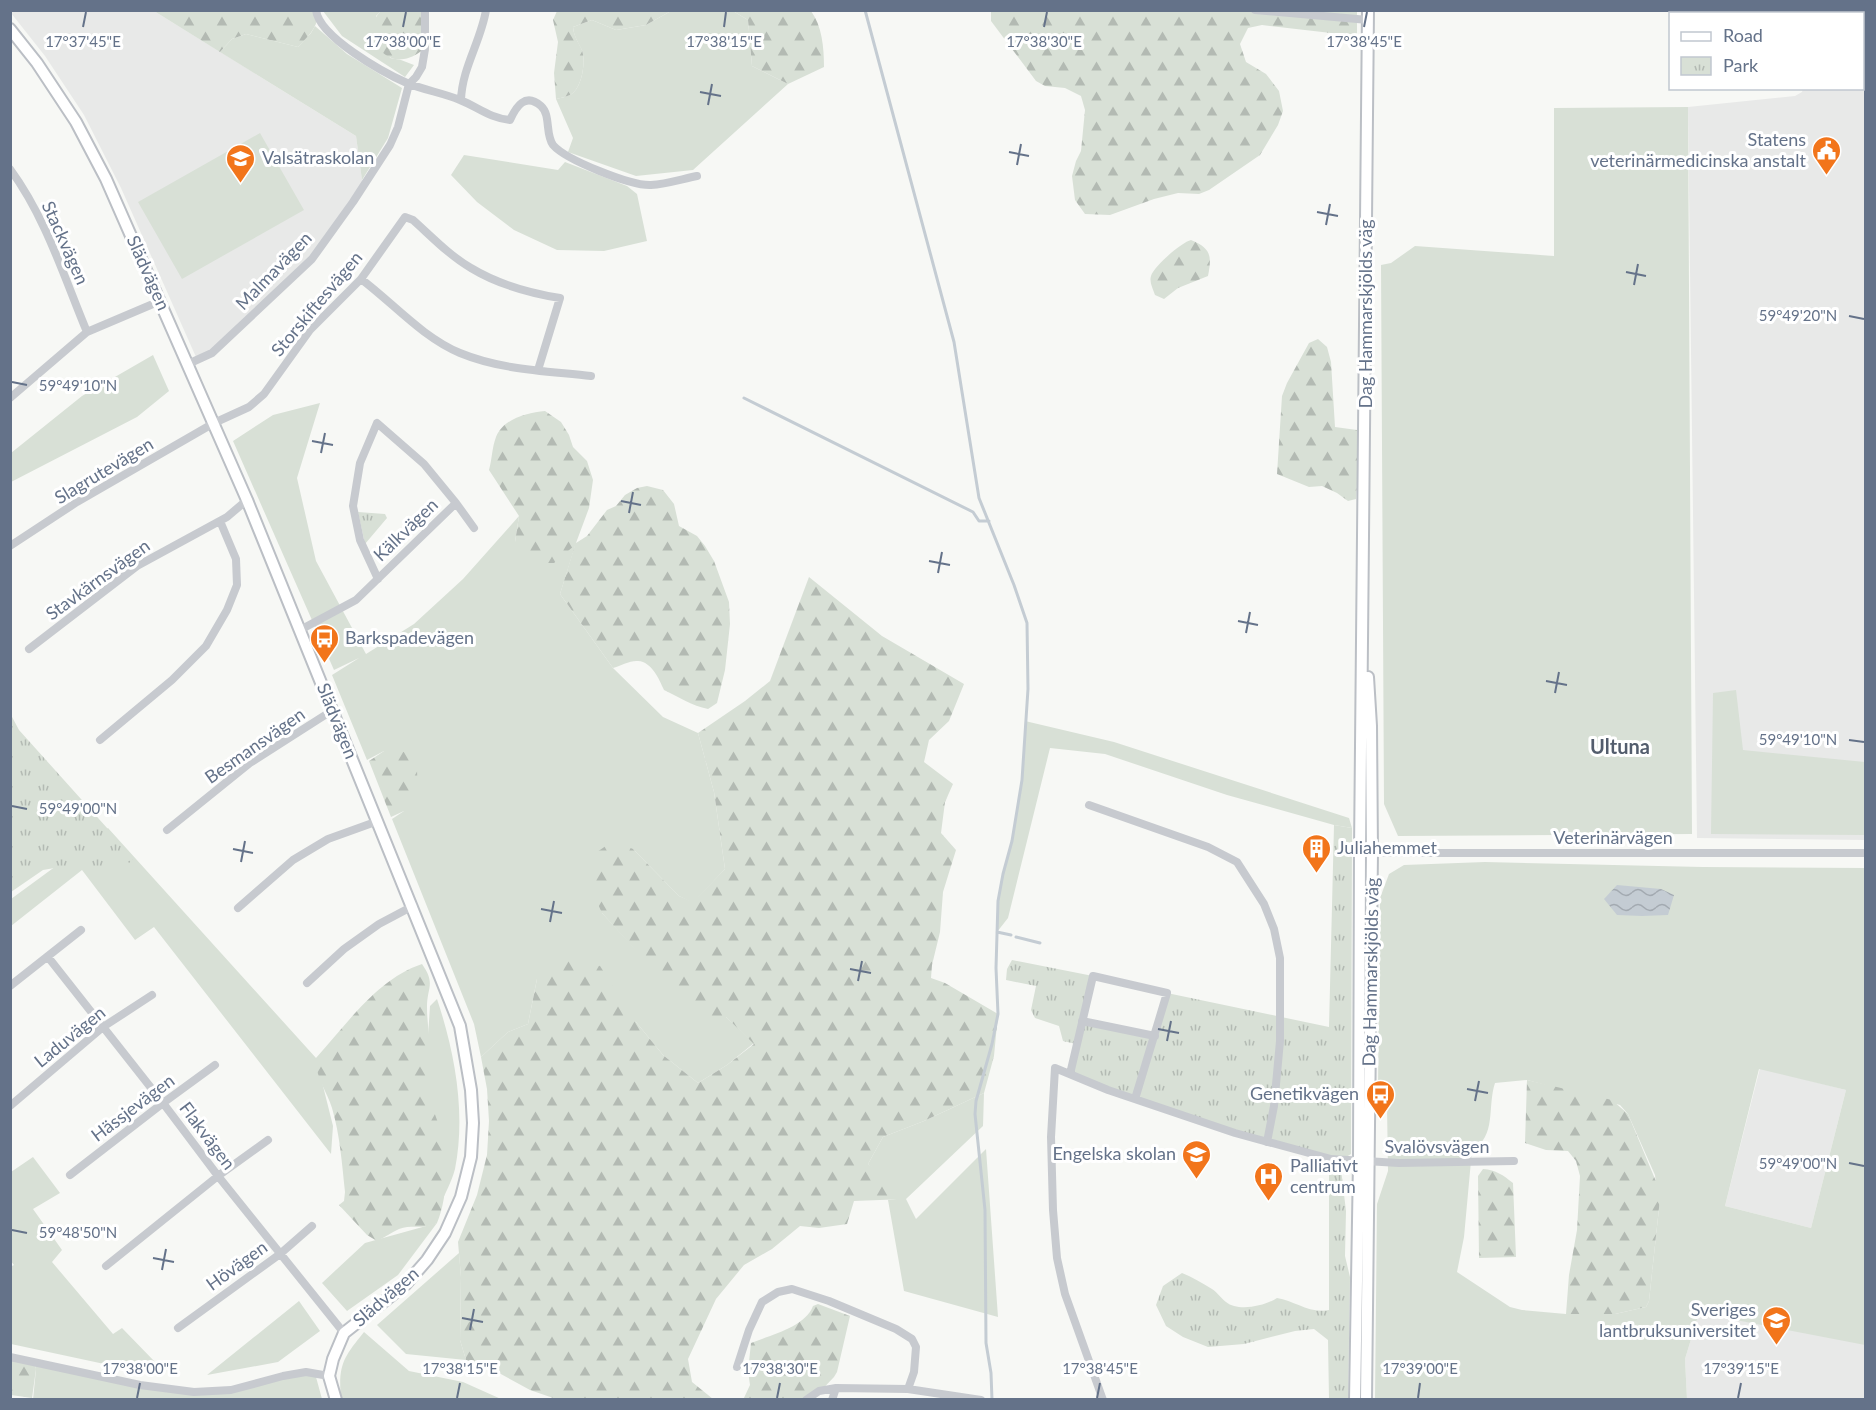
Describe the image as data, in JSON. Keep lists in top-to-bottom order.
{
  "streets": {
    "main road": ["Slädvägen", "Dag Hammarskjölds väg"],
    "street": [
      "Stackvägen",
      "Malmavägen",
      "Storskiftesvägen",
      "Slagrutevägen",
      "Kälkvägen",
      "Stavkärnsvägen",
      "Besmansvägen",
      "Veterinärvägen",
      "Laduvägen",
      "Hässjevägen",
      "Flakvägen",
      "Svalövsvägen",
      "Hövägen"
    ]
  },
  "crossings": [
    ["Malmavägen", "Slädvägen"],
    ["Slädvägen", "Storskiftesvägen"],
    ["Slädvägen", "Slagrutevägen"],
    ["Slädvägen", "Kälkvägen"],
    ["Slädvägen", "Stavkärnsvägen"],
    ["Slädvägen", "Besmansvägen"],
    ["Slädvägen", "Flakvägen"],
    ["Storskiftesvägen", "Slagrutevägen"],
    ["Dag Hammarskjölds väg", "Veterinärvägen"],
    ["Dag Hammarskjölds väg", "Svalövsvägen"],
    ["Laduvägen", "Flakvägen"],
    ["Hässjevägen", "Flakvägen"],
    ["Flakvägen", "Hövägen"]
  ],
  "districts": ["Ultuna"],
  "places": {
    "public building": ["Statens veterinärmedicinska anstalt"],
    "school or university": ["Valsätraskolan", "Engelska skolan", "Sveriges lantbruksuniversitet"],
    "bus stop": ["Barkspadevägen", "Genetikvägen"],
    "building": ["Juliahemmet"],
    "hospital": ["Palliativt centrum"]
  },
  "legend": ["Road", "Park"],
  "coordinates": [
    "17°38'00\"E",
    "17°38'15\"E",
    "17°38'30\"E",
    "17°38'45\"E",
    "17°37'45\"E",
    "59°49'20\"N",
    "59°49'10\"N",
    "59°49'00\"N",
    "59°48'50\"N",
    "17°39'00\"E",
    "17°39'15\"E"
  ]
}
